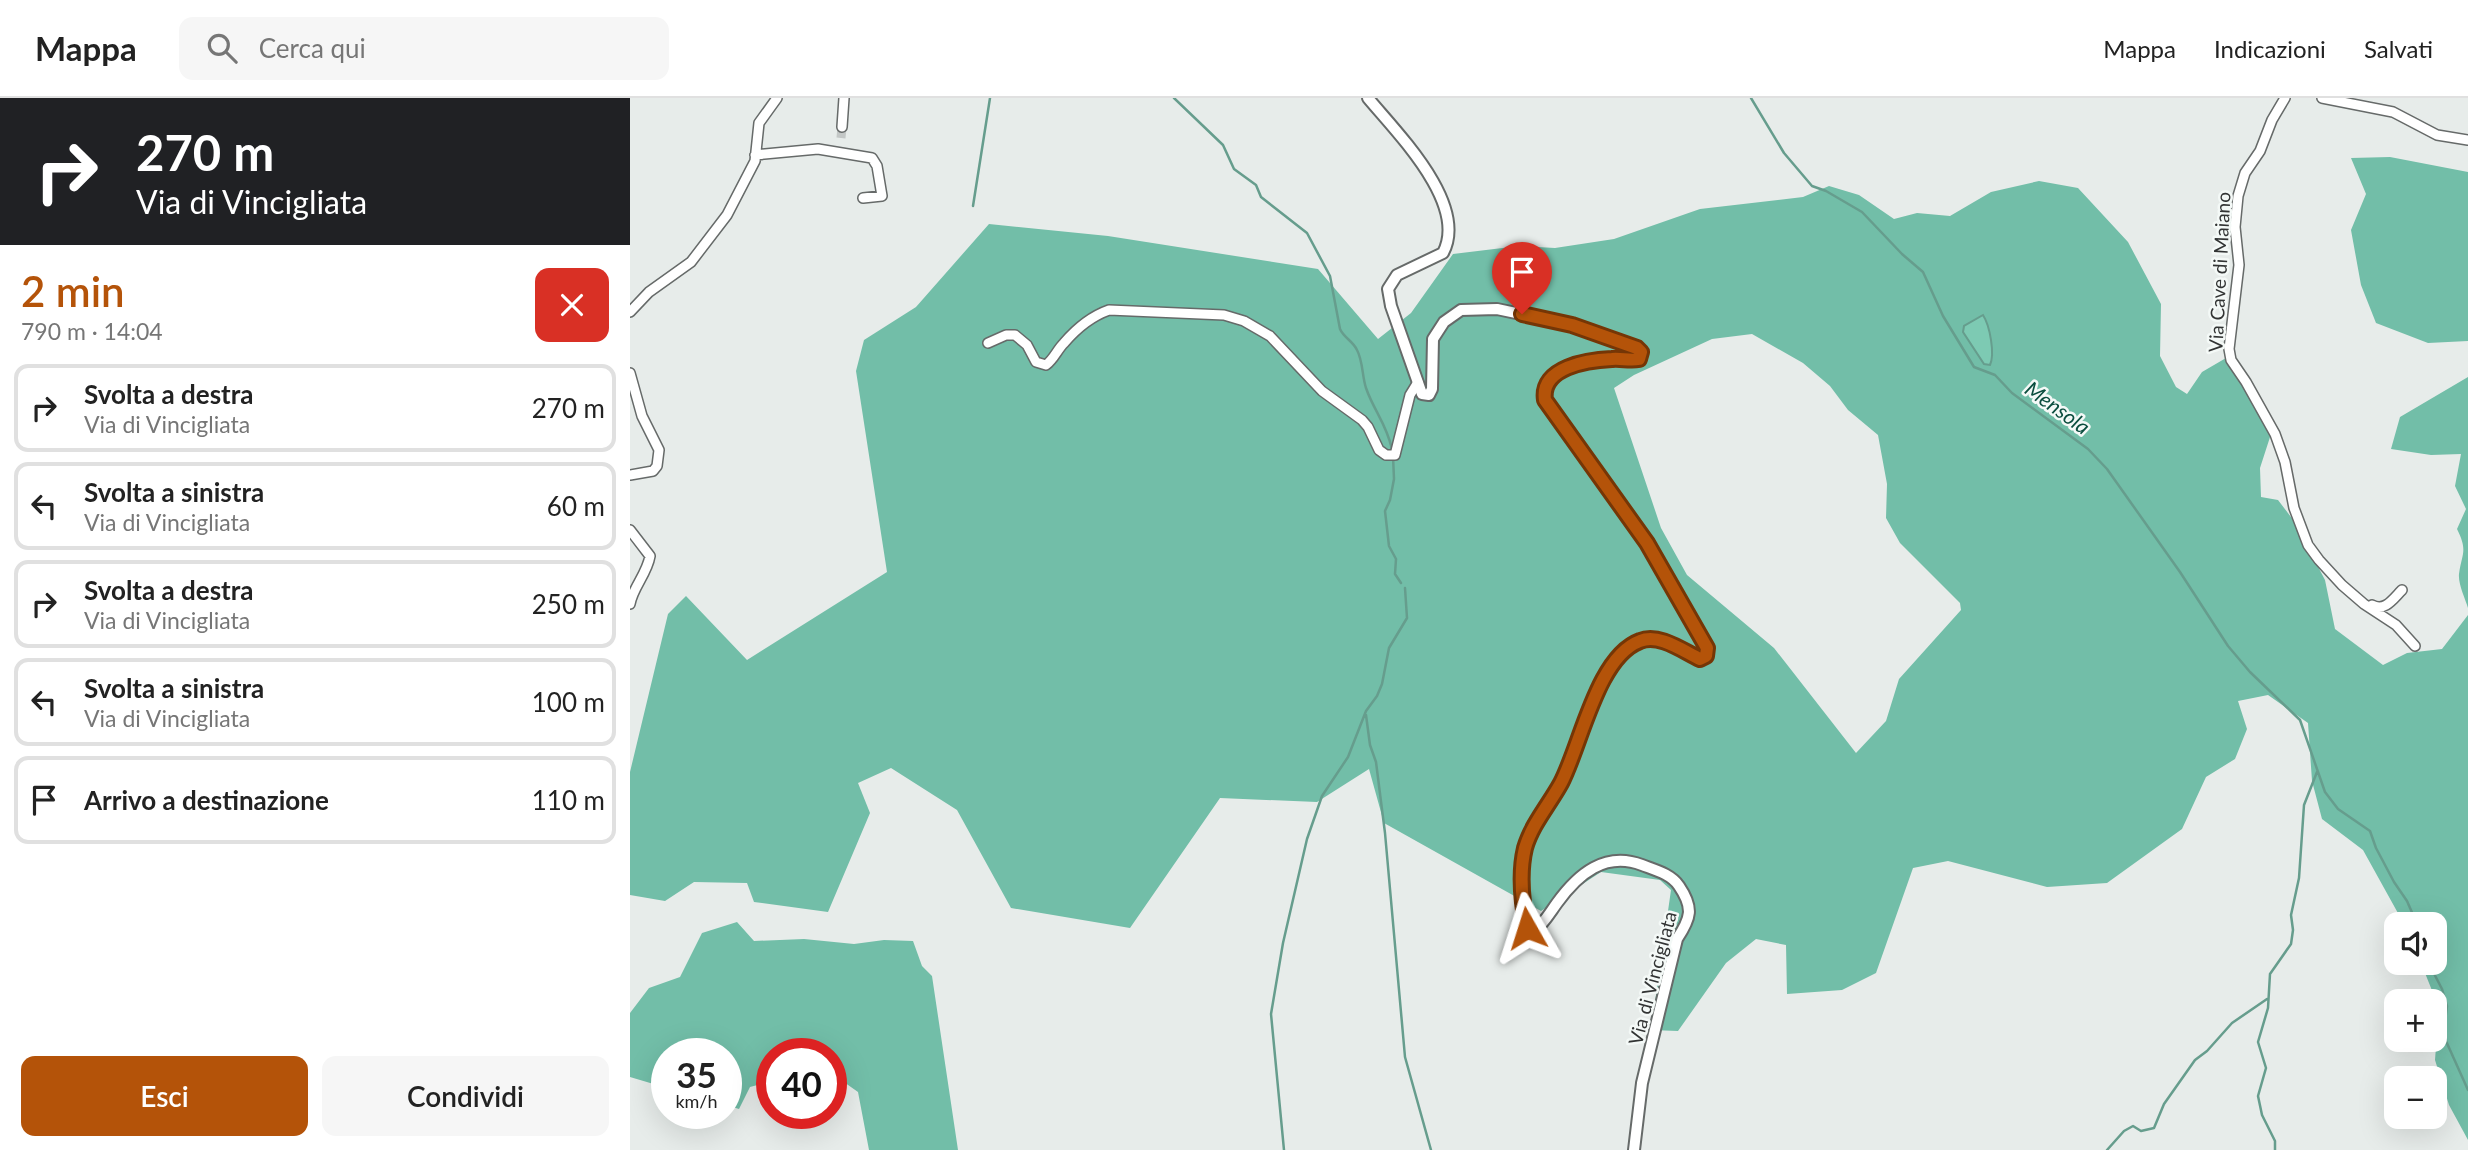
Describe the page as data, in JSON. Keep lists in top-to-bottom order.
{
  "streets": {
    "street": ["Via Cave di Maiano", "Via di Vincigliata"]
  },
  "water": ["Mensola"],
  "page": {
    "header": "Mappa",
    "search": "Cerca qui",
    "nav": ["Mappa", "Indicazioni", "Salvati"],
    "turn": ["270 m", "Via di Vincigliata"],
    "heading": ["2 min", "790 m · 14:04"],
    "list": [
      {
        "name": "Svolta a destra",
        "note": "Via di Vincigliata",
        "value": "270 m"
      },
      {
        "name": "Svolta a sinistra",
        "note": "Via di Vincigliata",
        "value": "60 m"
      },
      {
        "name": "Svolta a destra",
        "note": "Via di Vincigliata",
        "value": "250 m"
      },
      {
        "name": "Svolta a sinistra",
        "note": "Via di Vincigliata",
        "value": "100 m"
      },
      {
        "name": "Arrivo a destinazione",
        "value": "110 m"
      }
    ],
    "map_buttons": ["+", "−"],
    "speed": "35 km/h",
    "limit": "40",
    "buttons": ["Esci", "Condividi"]
  }
}
